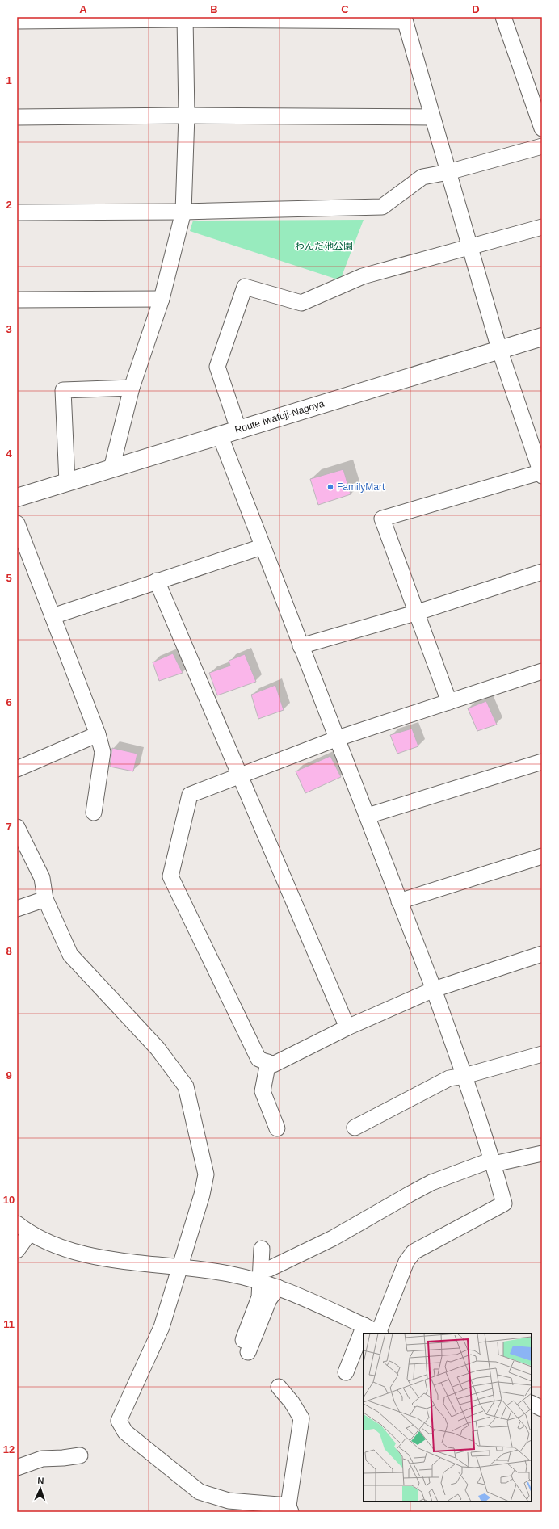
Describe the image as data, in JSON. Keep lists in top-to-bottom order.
{
  "streets": {
    "main road": ["Route Iwafuji-Nagoya"]
  },
  "parks": ["わんだ池公園"],
  "places": ["FamilyMart"],
  "north": "top",
  "grid": {
    "columns": [
      "A",
      "B",
      "C",
      "D"
    ],
    "rows": [
      "1",
      "2",
      "3",
      "4",
      "5",
      "6",
      "7",
      "8",
      "9",
      "10",
      "11",
      "12"
    ]
  }
}
